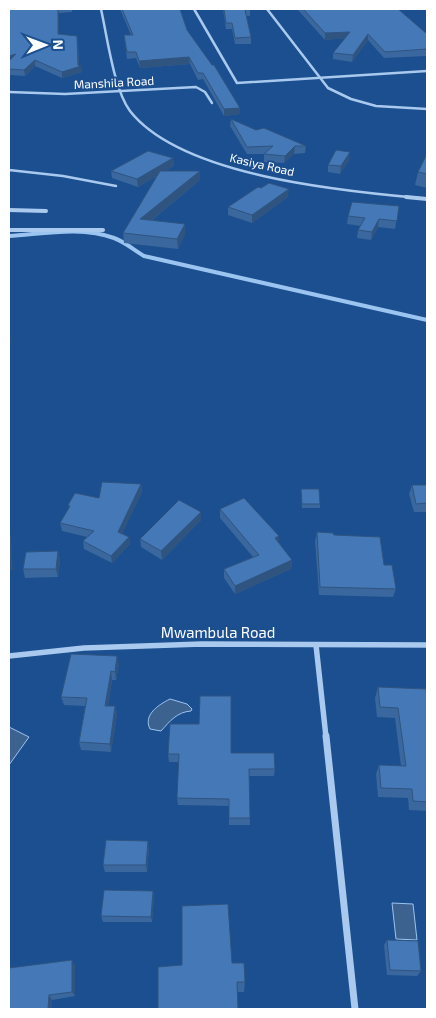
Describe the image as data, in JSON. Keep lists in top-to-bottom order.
{
  "streets": {
    "street": ["Manshila Road", "Kasiya Road", "Mwambula Road"]
  },
  "crossings": [
    ["Manshila Road", "Kasiya Road"]
  ],
  "north": "right"
}
